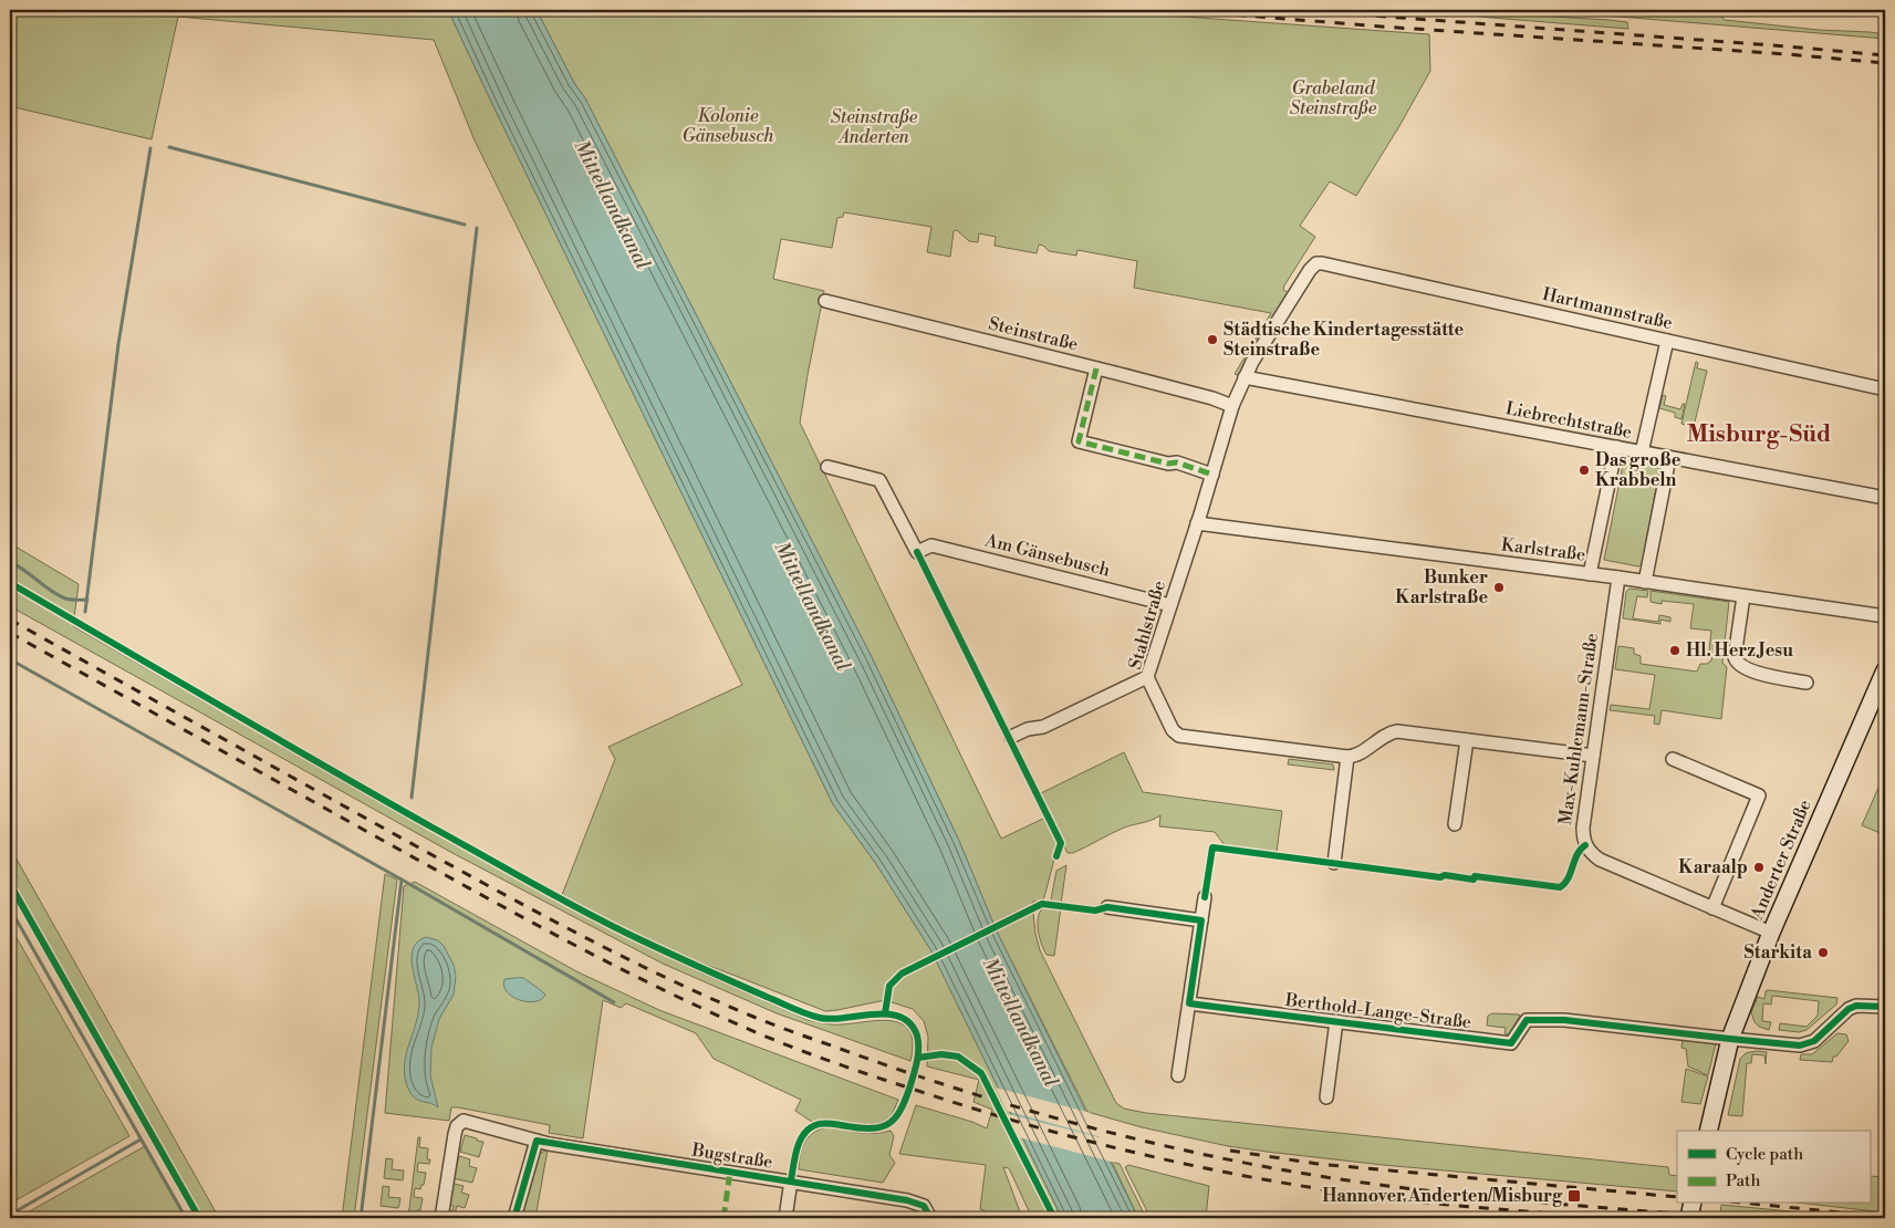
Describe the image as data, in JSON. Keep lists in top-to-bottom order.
{
  "streets": {
    "main road": ["Anderter Straße"],
    "street": [
      "Hartmannstraße",
      "Steinstraße",
      "Liebrechtstraße",
      "Karlstraße",
      "Am Gänsebusch",
      "Stahlstraße",
      "Max-Kuhlemann-Straße",
      "Berthold-Lange-Straße",
      "Bugstraße"
    ]
  },
  "crossings": [
    ["Hartmannstraße", "Stahlstraße"],
    ["Steinstraße", "Stahlstraße"],
    ["Liebrechtstraße", "Stahlstraße"],
    ["Karlstraße", "Stahlstraße"],
    ["Karlstraße", "Max-Kuhlemann-Straße"],
    ["Am Gänsebusch", "Stahlstraße"],
    ["Max-Kuhlemann-Straße", "Anderter Straße"],
    ["Anderter Straße", "Berthold-Lange-Straße"]
  ],
  "districts": ["Misburg-Süd"],
  "water": ["Mittellandkanal"],
  "parks": ["Grabeland Steinstraße", "Kolonie Gänsebusch", "Steinstraße Anderten"],
  "places": {
    "other": [
      "Städtische Kindertagesstätte Steinstraße",
      "Das große Krabbeln",
      "Bunker Karlstraße",
      "Hl. Herz Jesu",
      "Karaalp",
      "Starkita"
    ],
    "transit": ["Hannover Anderten/Misburg"]
  },
  "legend": ["Cycle path", "Path"]
}
